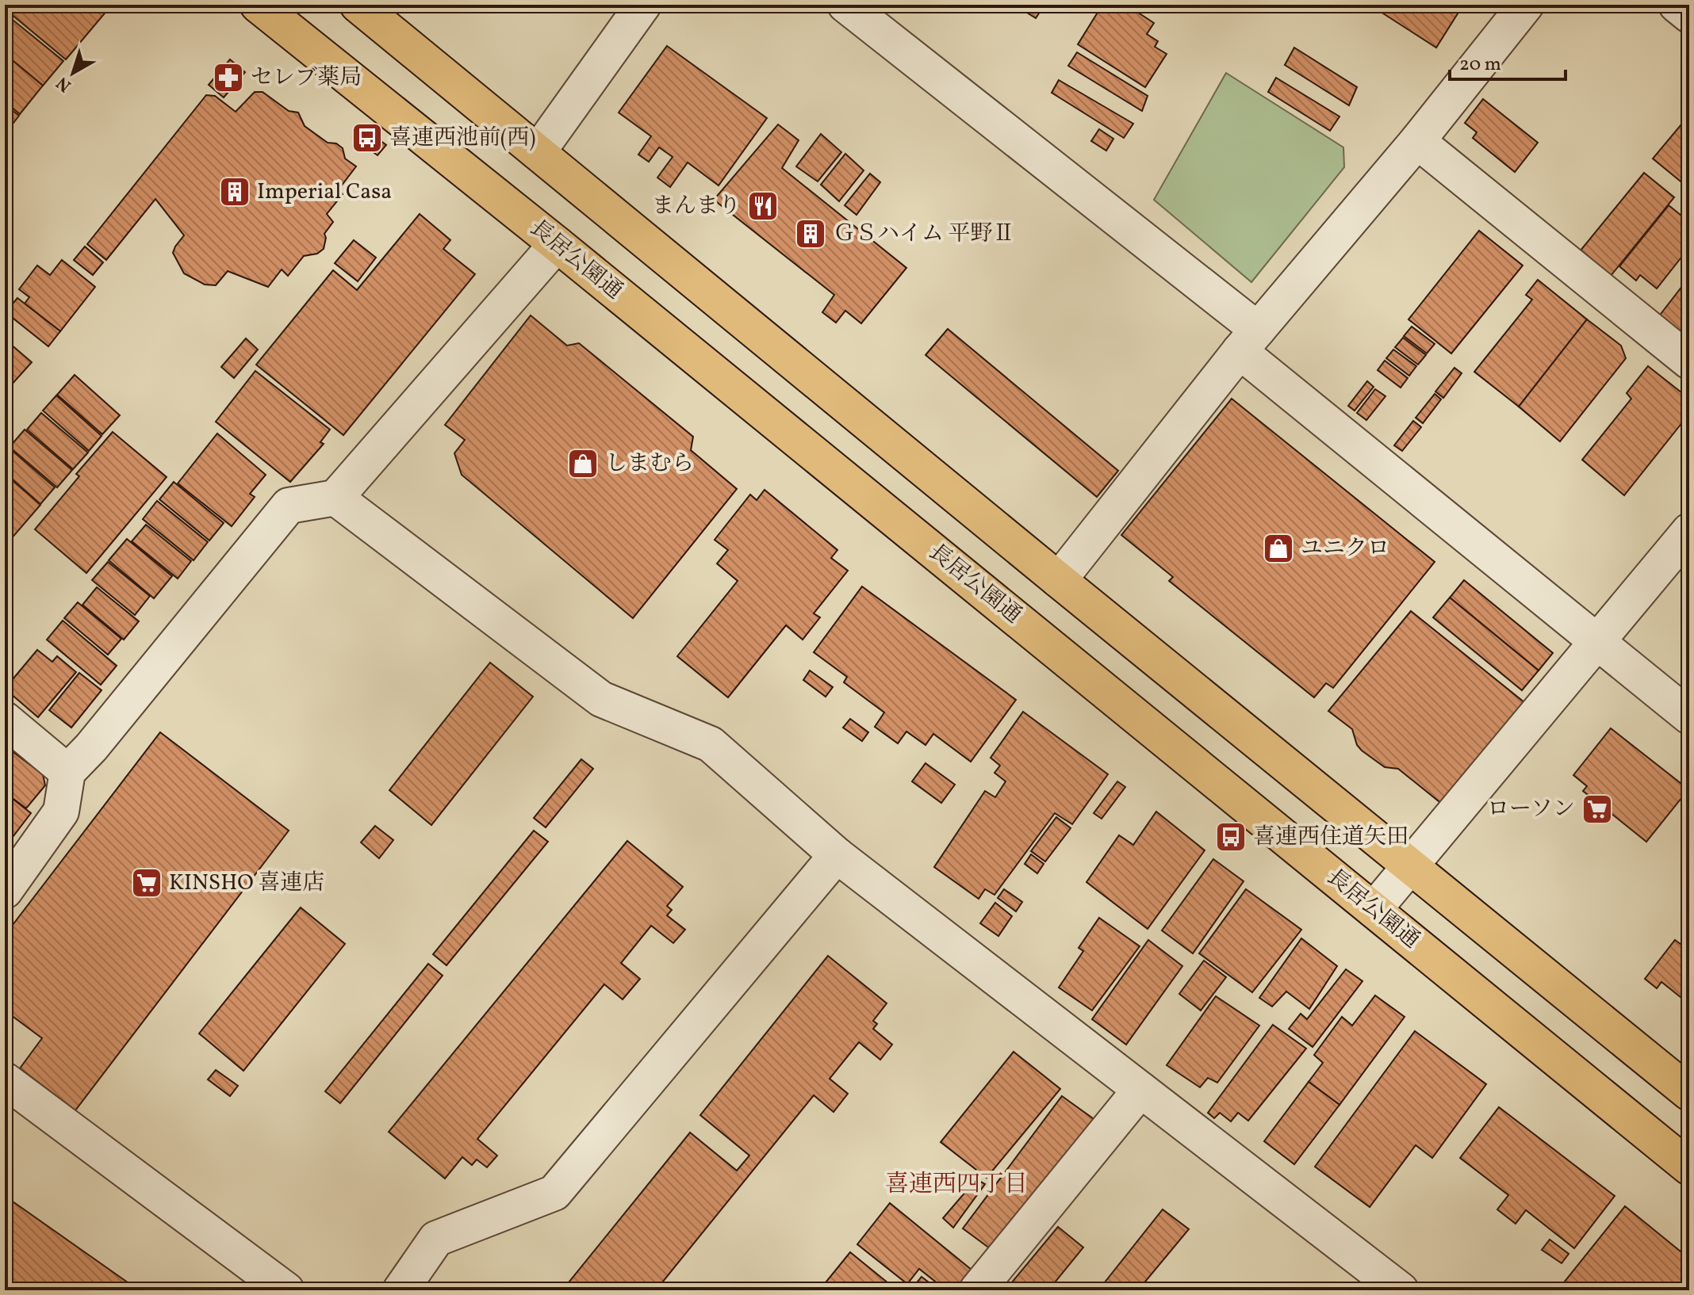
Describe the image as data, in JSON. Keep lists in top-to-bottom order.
{
  "streets": {
    "highway": ["長居公園通"]
  },
  "districts": ["喜連西四丁目"],
  "places": {
    "pharmacy": ["セレブ薬局"],
    "bus stop": ["喜連西池前(西)", "喜連西住道矢田"],
    "building": ["Imperial Casa", "ＧＳハイム 平野Ⅱ"],
    "restaurant": ["まんまり"],
    "shop": ["しまむら", "ユニクロ"],
    "supermarket": ["ローソン", "KINSHO 喜連店"]
  },
  "scale_bar": "20 m",
  "north": "bottom left"
}
